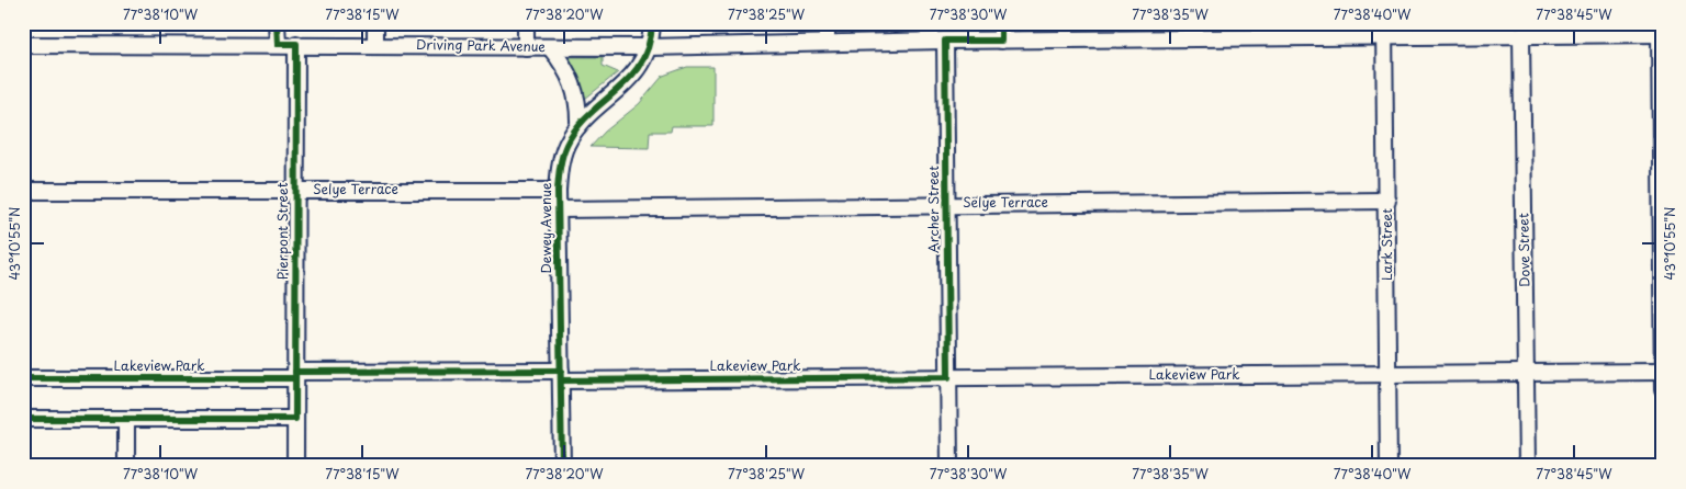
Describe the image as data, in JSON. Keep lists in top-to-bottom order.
{
  "streets": {
    "street": [
      "Driving Park Avenue",
      "Selye Terrace",
      "Archer Street",
      "Dewey Avenue",
      "Pierpont Street",
      "Lark Street",
      "Dove Street",
      "Lakeview Park"
    ]
  },
  "crossings": [
    ["Driving Park Avenue", "Archer Street"],
    ["Driving Park Avenue", "Dewey Avenue"],
    ["Driving Park Avenue", "Pierpont Street"],
    ["Driving Park Avenue", "Lark Street"],
    ["Driving Park Avenue", "Dove Street"],
    ["Selye Terrace", "Archer Street"],
    ["Selye Terrace", "Dewey Avenue"],
    ["Selye Terrace", "Pierpont Street"],
    ["Selye Terrace", "Lark Street"],
    ["Archer Street", "Lakeview Park"],
    ["Dewey Avenue", "Lakeview Park"],
    ["Pierpont Street", "Lakeview Park"],
    ["Lark Street", "Lakeview Park"],
    ["Dove Street", "Lakeview Park"]
  ],
  "coordinates": [
    "77°38'10\"W",
    "77°38'15\"W",
    "77°38'20\"W",
    "77°38'25\"W",
    "77°38'30\"W",
    "77°38'35\"W",
    "77°38'40\"W",
    "77°38'45\"W",
    "43°10'55\"N"
  ]
}
